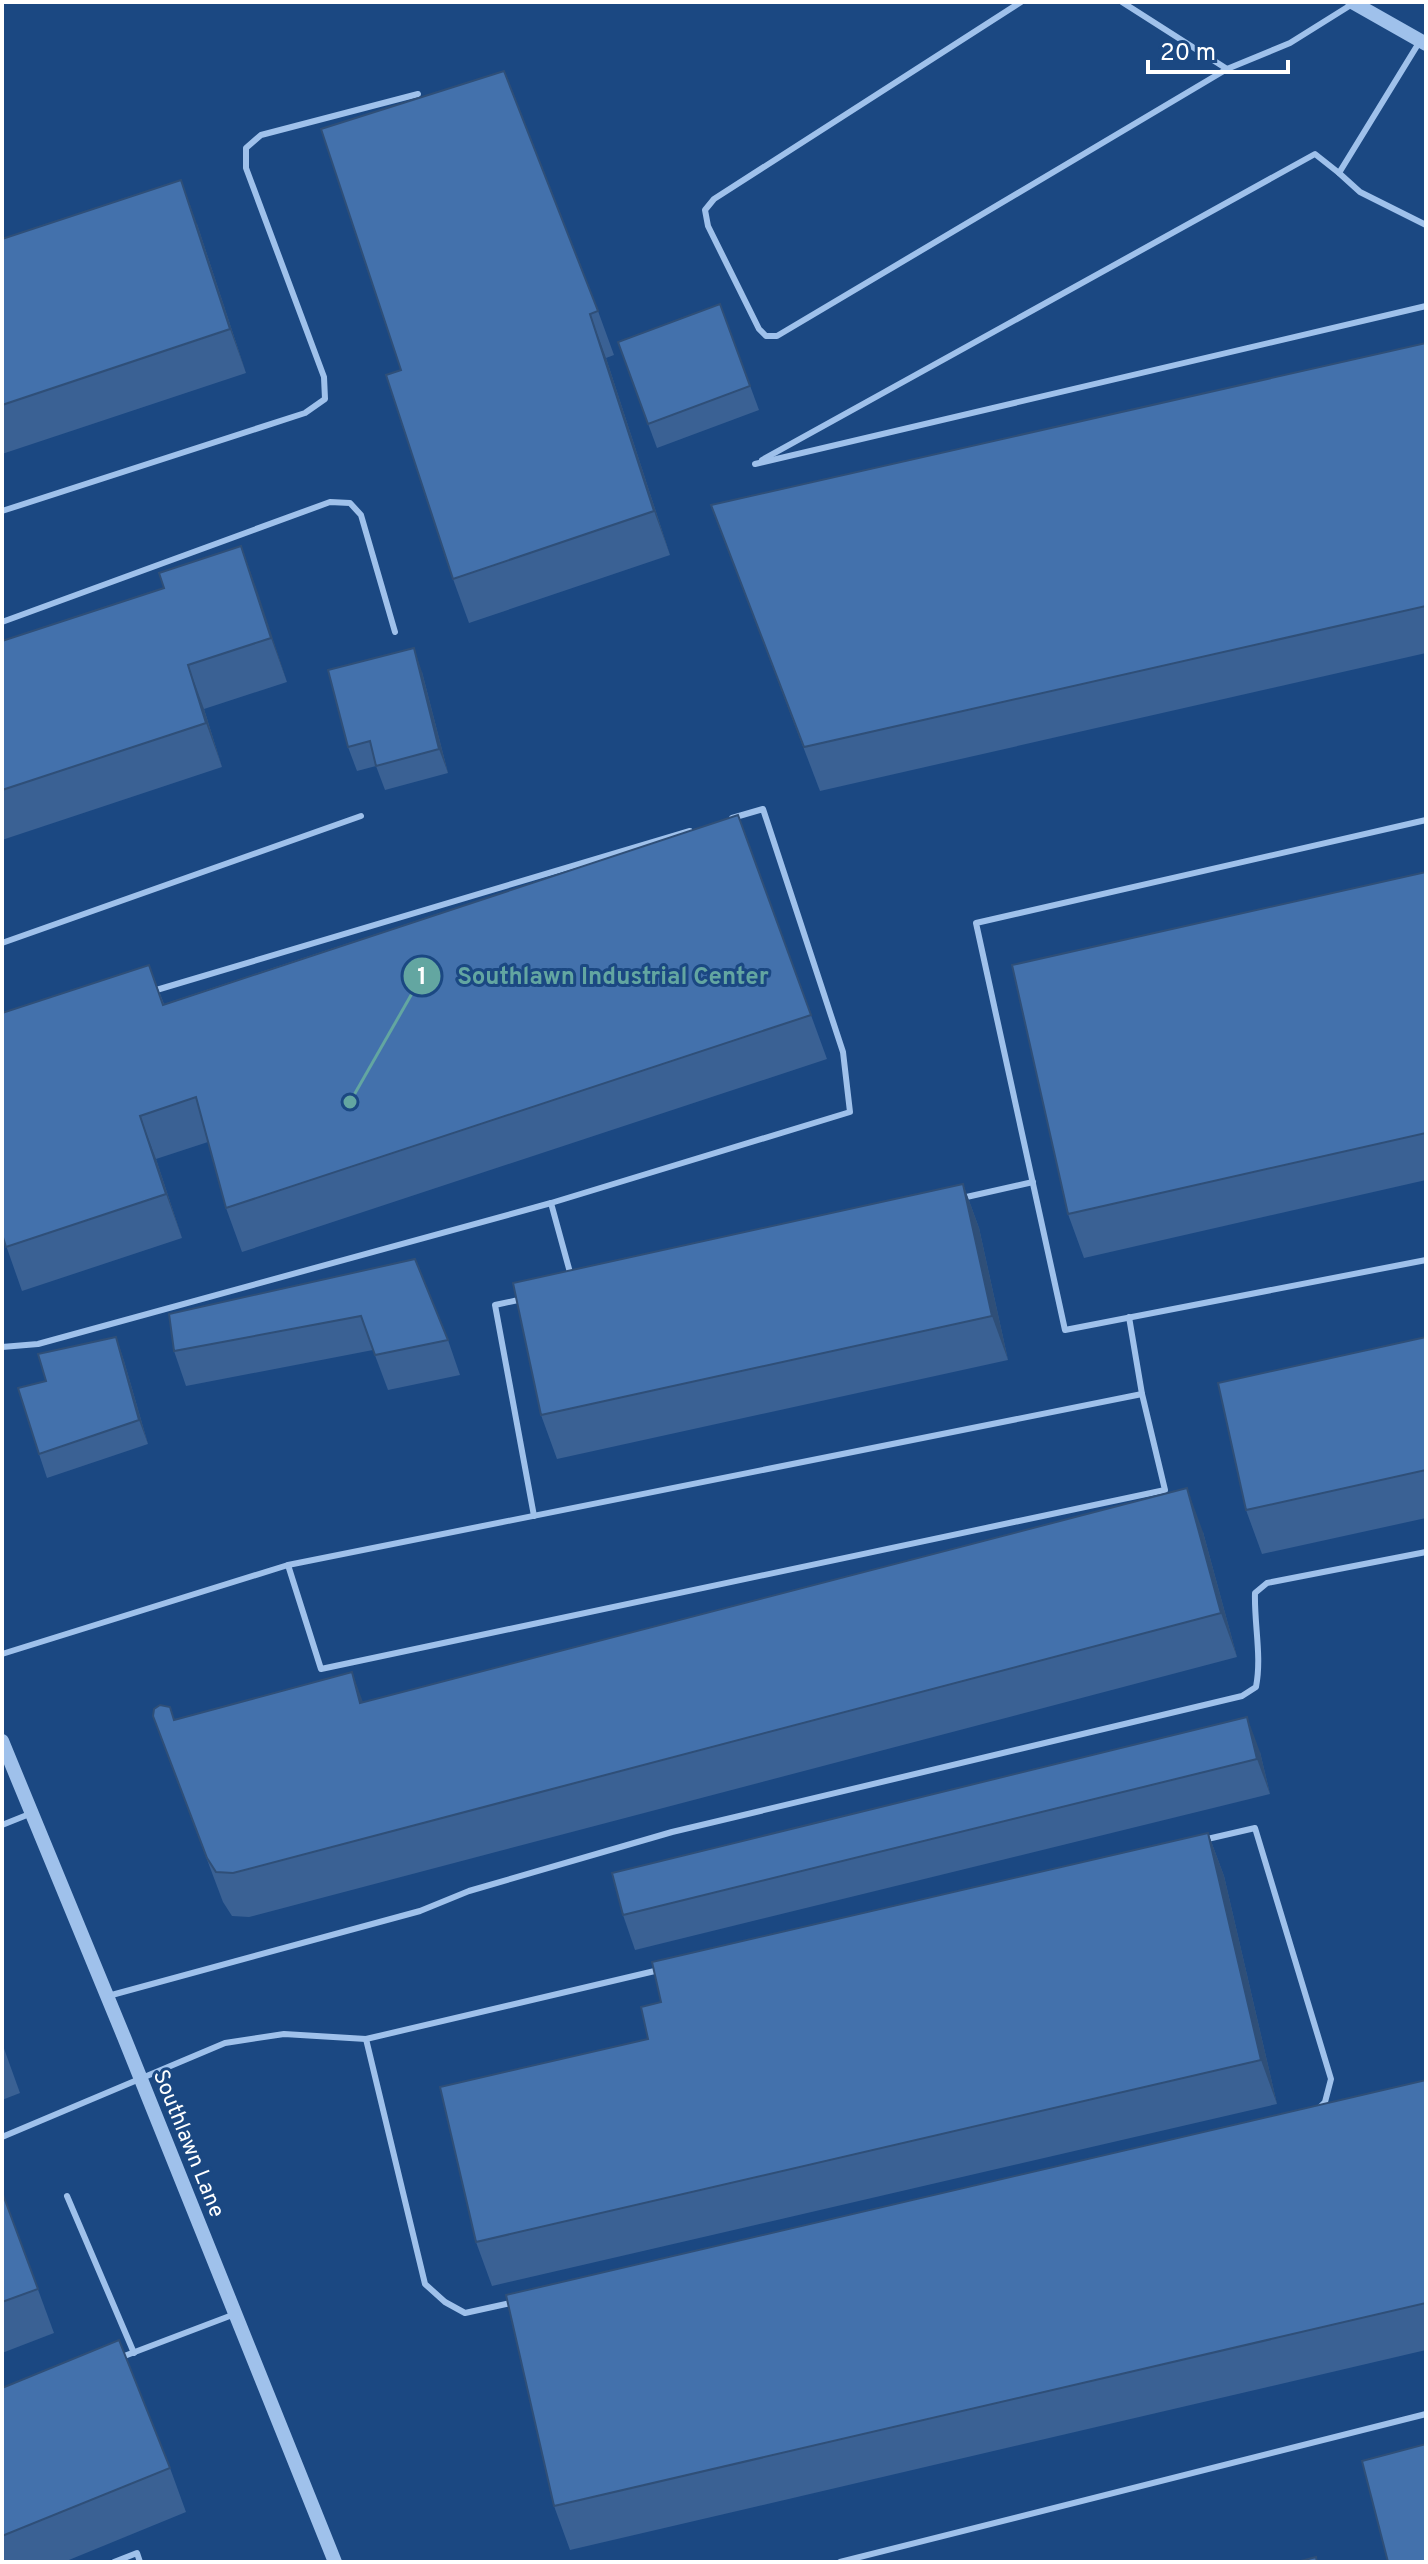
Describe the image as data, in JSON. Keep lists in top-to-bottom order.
{
  "streets": {
    "street": ["Southlawn Lane"]
  },
  "places": ["Southlawn Industrial Center"],
  "scale_bar": "20 m"
}
